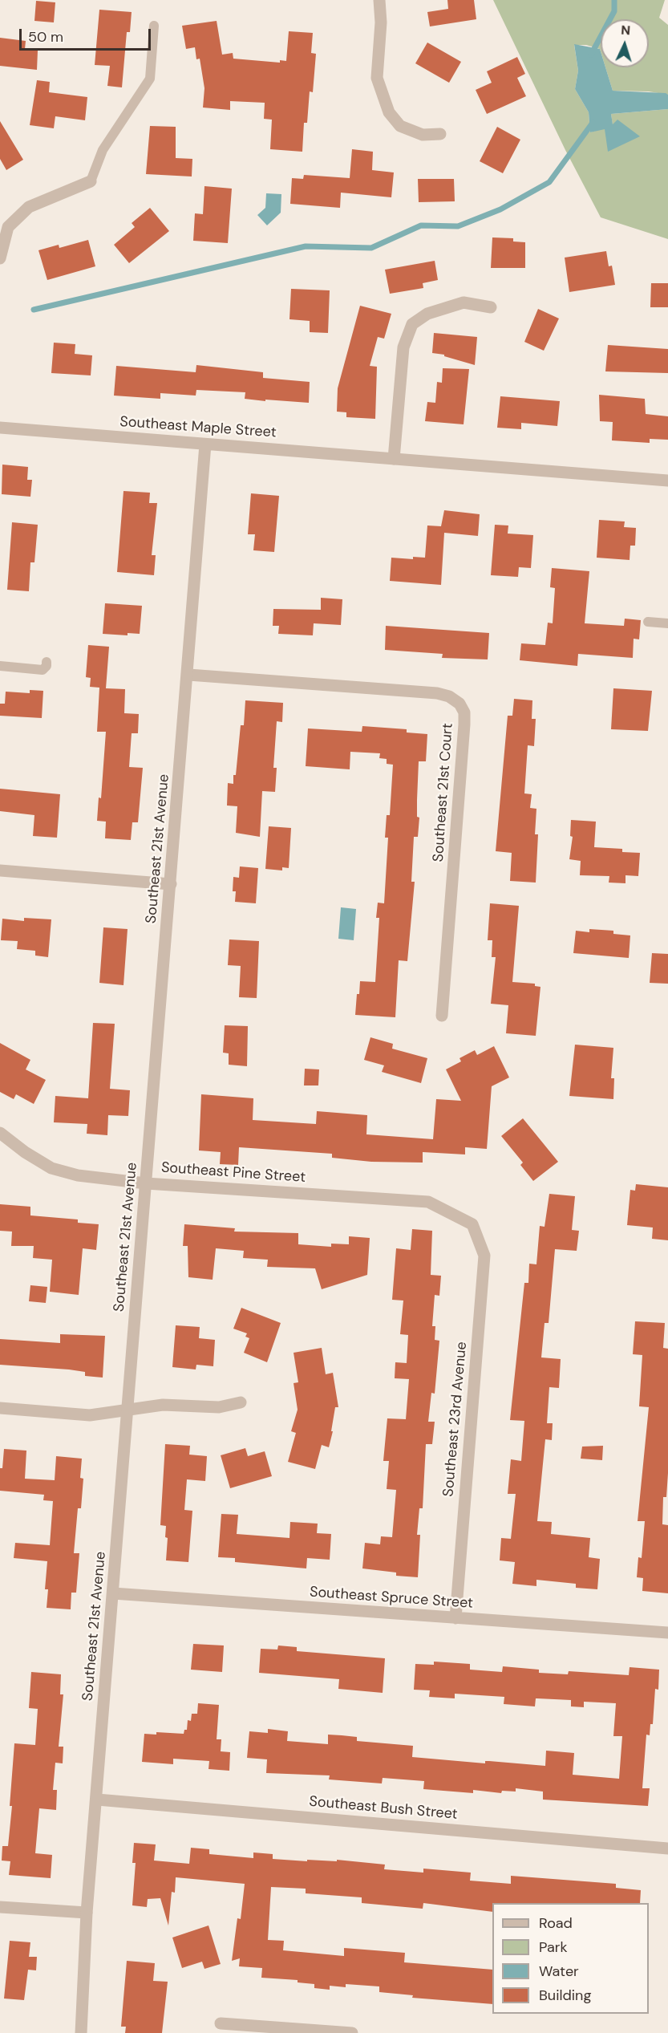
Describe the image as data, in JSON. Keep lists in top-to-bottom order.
{
  "streets": {
    "street": [
      "Southeast Maple Street",
      "Southeast 21st Court",
      "Southeast 21st Avenue",
      "Southeast Pine Street",
      "Southeast 23rd Avenue",
      "Southeast Spruce Street",
      "Southeast Bush Street"
    ]
  },
  "crossings": [
    ["Southeast Maple Street", "Southeast 21st Avenue"],
    ["Southeast 21st Court", "Southeast 21st Avenue"],
    ["Southeast 21st Avenue", "Southeast Pine Street"],
    ["Southeast 21st Avenue", "Southeast Spruce Street"],
    ["Southeast 21st Avenue", "Southeast Bush Street"],
    ["Southeast Pine Street", "Southeast 23rd Avenue"],
    ["Southeast 23rd Avenue", "Southeast Spruce Street"]
  ],
  "legend": [
    "Road",
    "Park",
    "Water",
    "Building"
  ],
  "scale_bar": "50 m",
  "north": "top"
}
